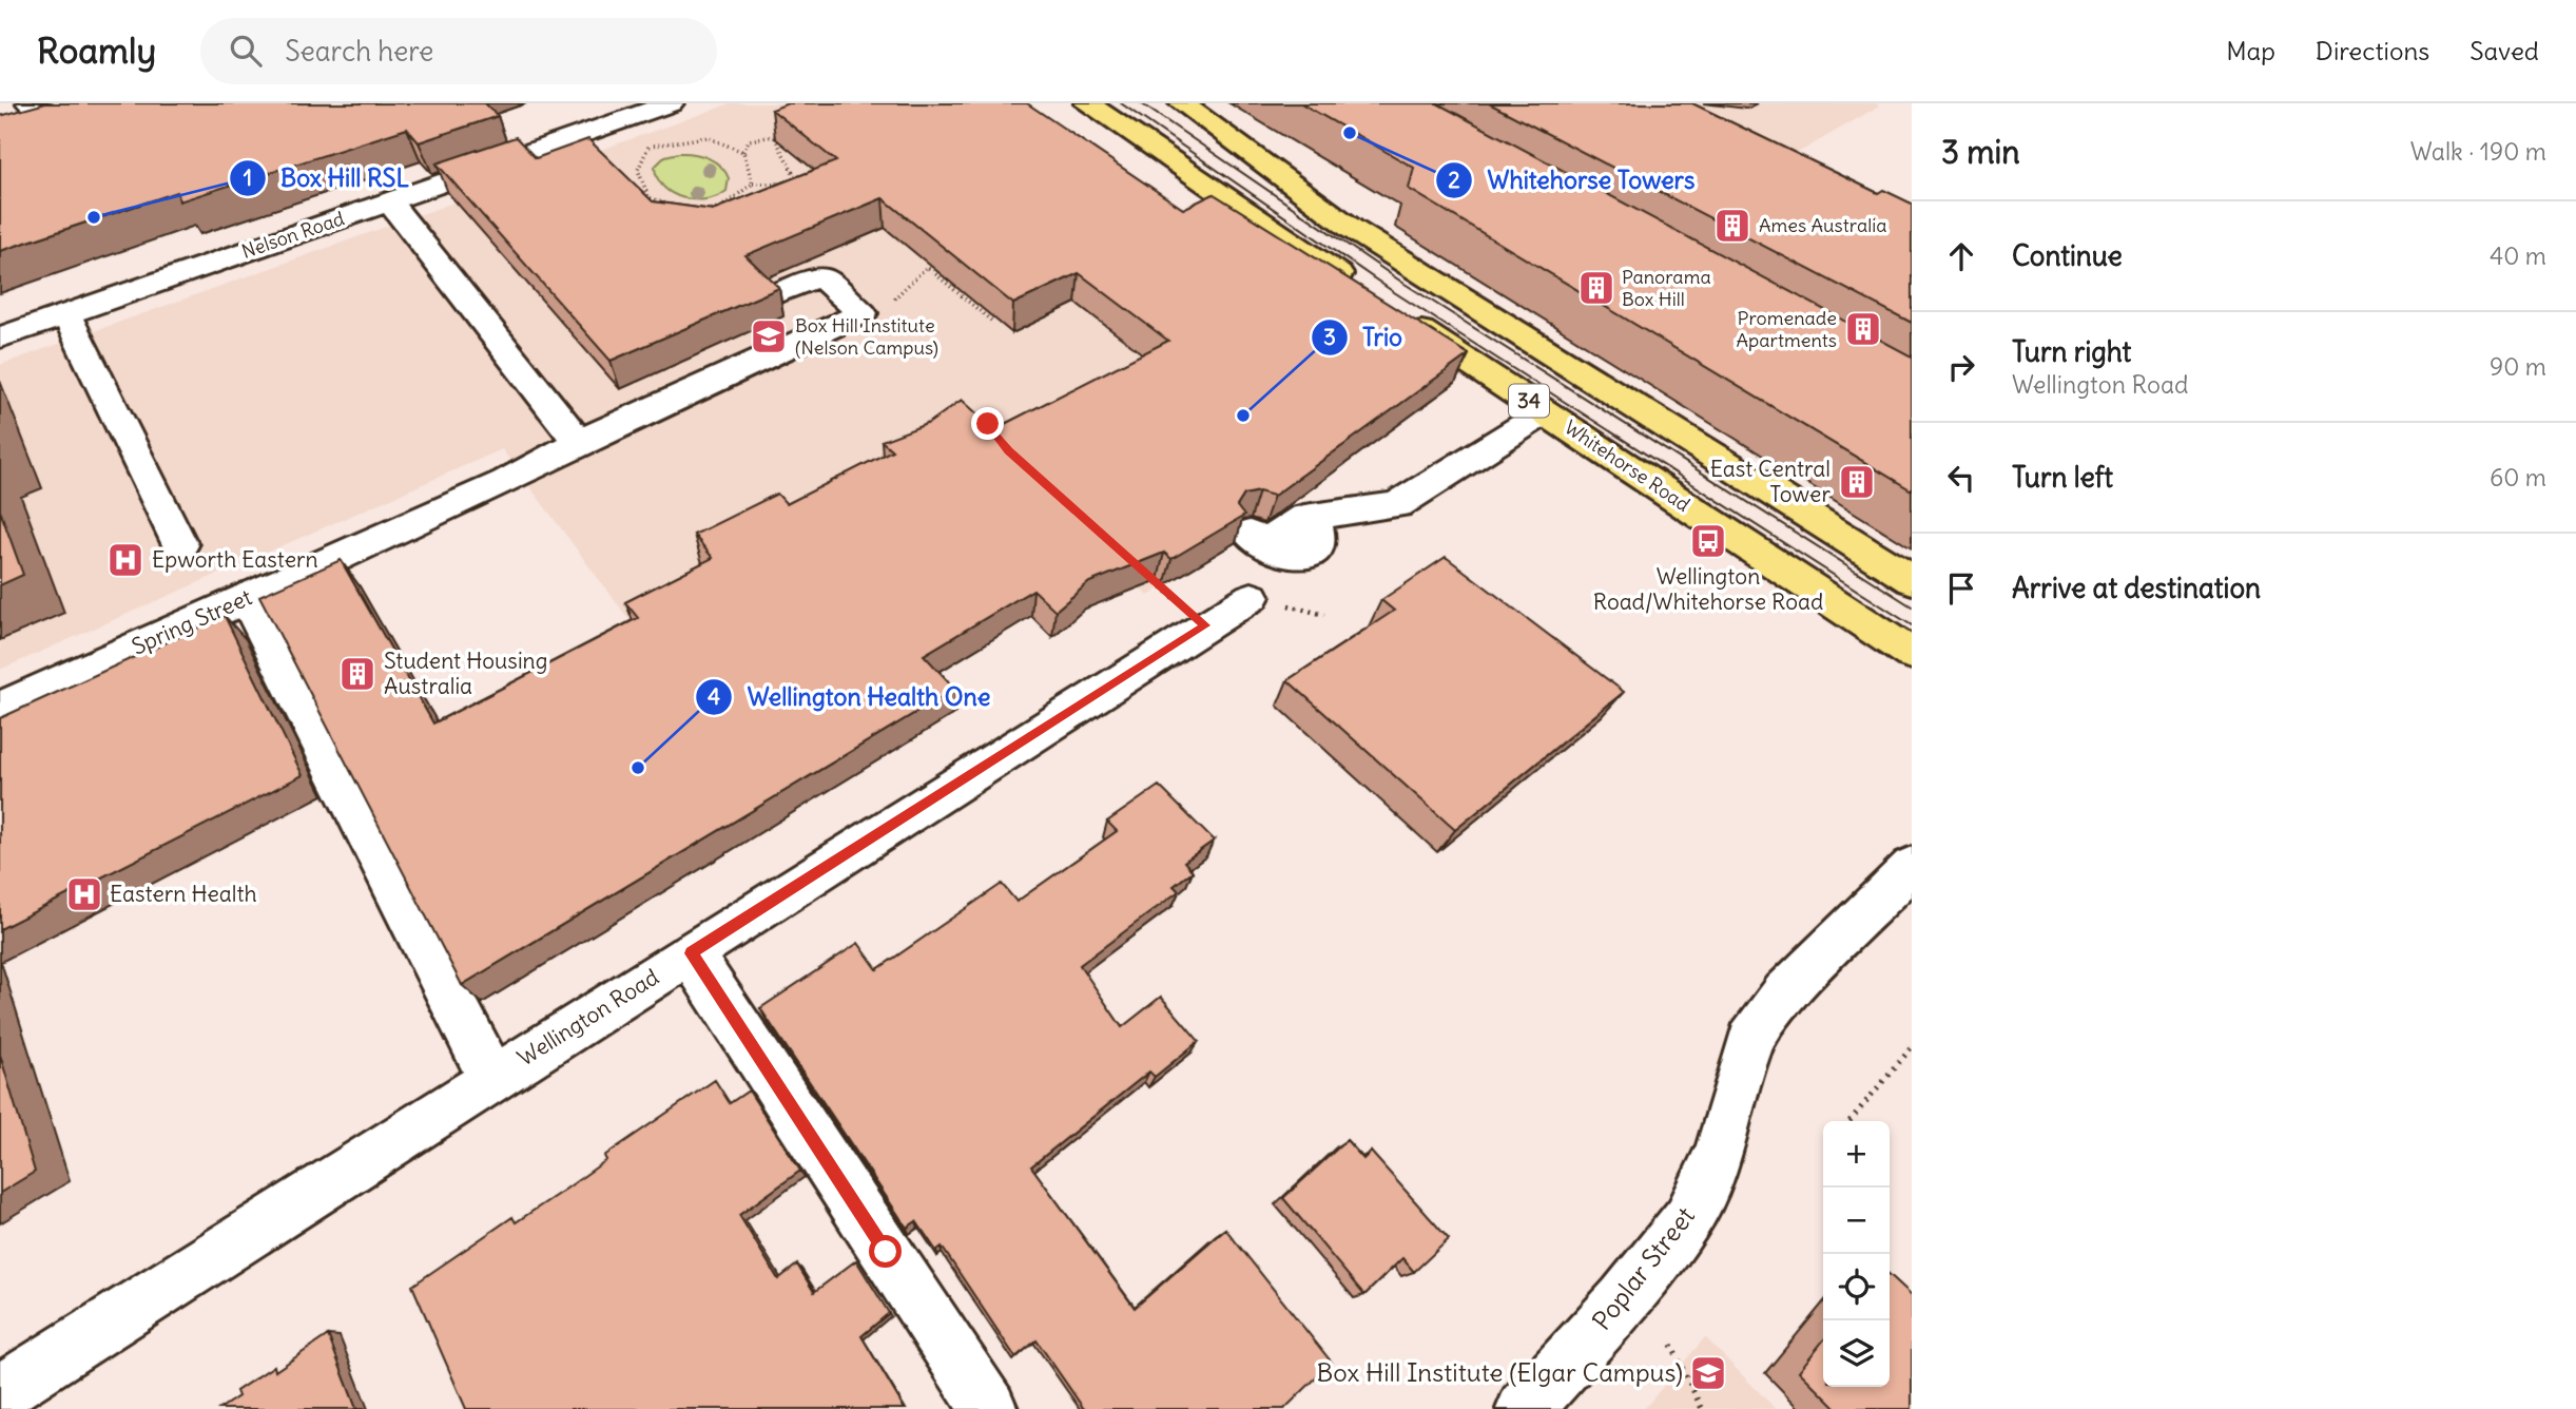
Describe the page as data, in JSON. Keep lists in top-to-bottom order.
{
  "streets": {
    "main road": ["34", "Whitehorse Road"],
    "street": [
      "Nelson Road",
      "Spring Street",
      "Wellington Road",
      "Poplar Street"
    ]
  },
  "places": {
    "other": [
      "Whitehorse Towers",
      "Box Hill RSL",
      "Trio",
      "Wellington Health One"
    ],
    "building": [
      "Ames Australia",
      "Panorama Box Hill",
      "Promenade Apartments",
      "East Central Tower",
      "Student Housing Australia"
    ],
    "school or university": ["Box Hill Institute (Nelson Campus)", "Box Hill Institute (Elgar Campus)"],
    "bus stop": ["Wellington Road/Whitehorse Road"],
    "hospital": ["Epworth Eastern", "Eastern Health"]
  },
  "page": {
    "header": "Roamly",
    "search": "Search here",
    "nav": ["Map", "Directions", "Saved"],
    "heading": ["3 min", "Walk · 190 m"],
    "list": [
      ["Continue", "40 m"],
      ["Turn right", "Wellington Road", "90 m"],
      ["Turn left", "60 m"],
      "Arrive at destination"
    ],
    "map_buttons": ["+", "−"]
  }
}
